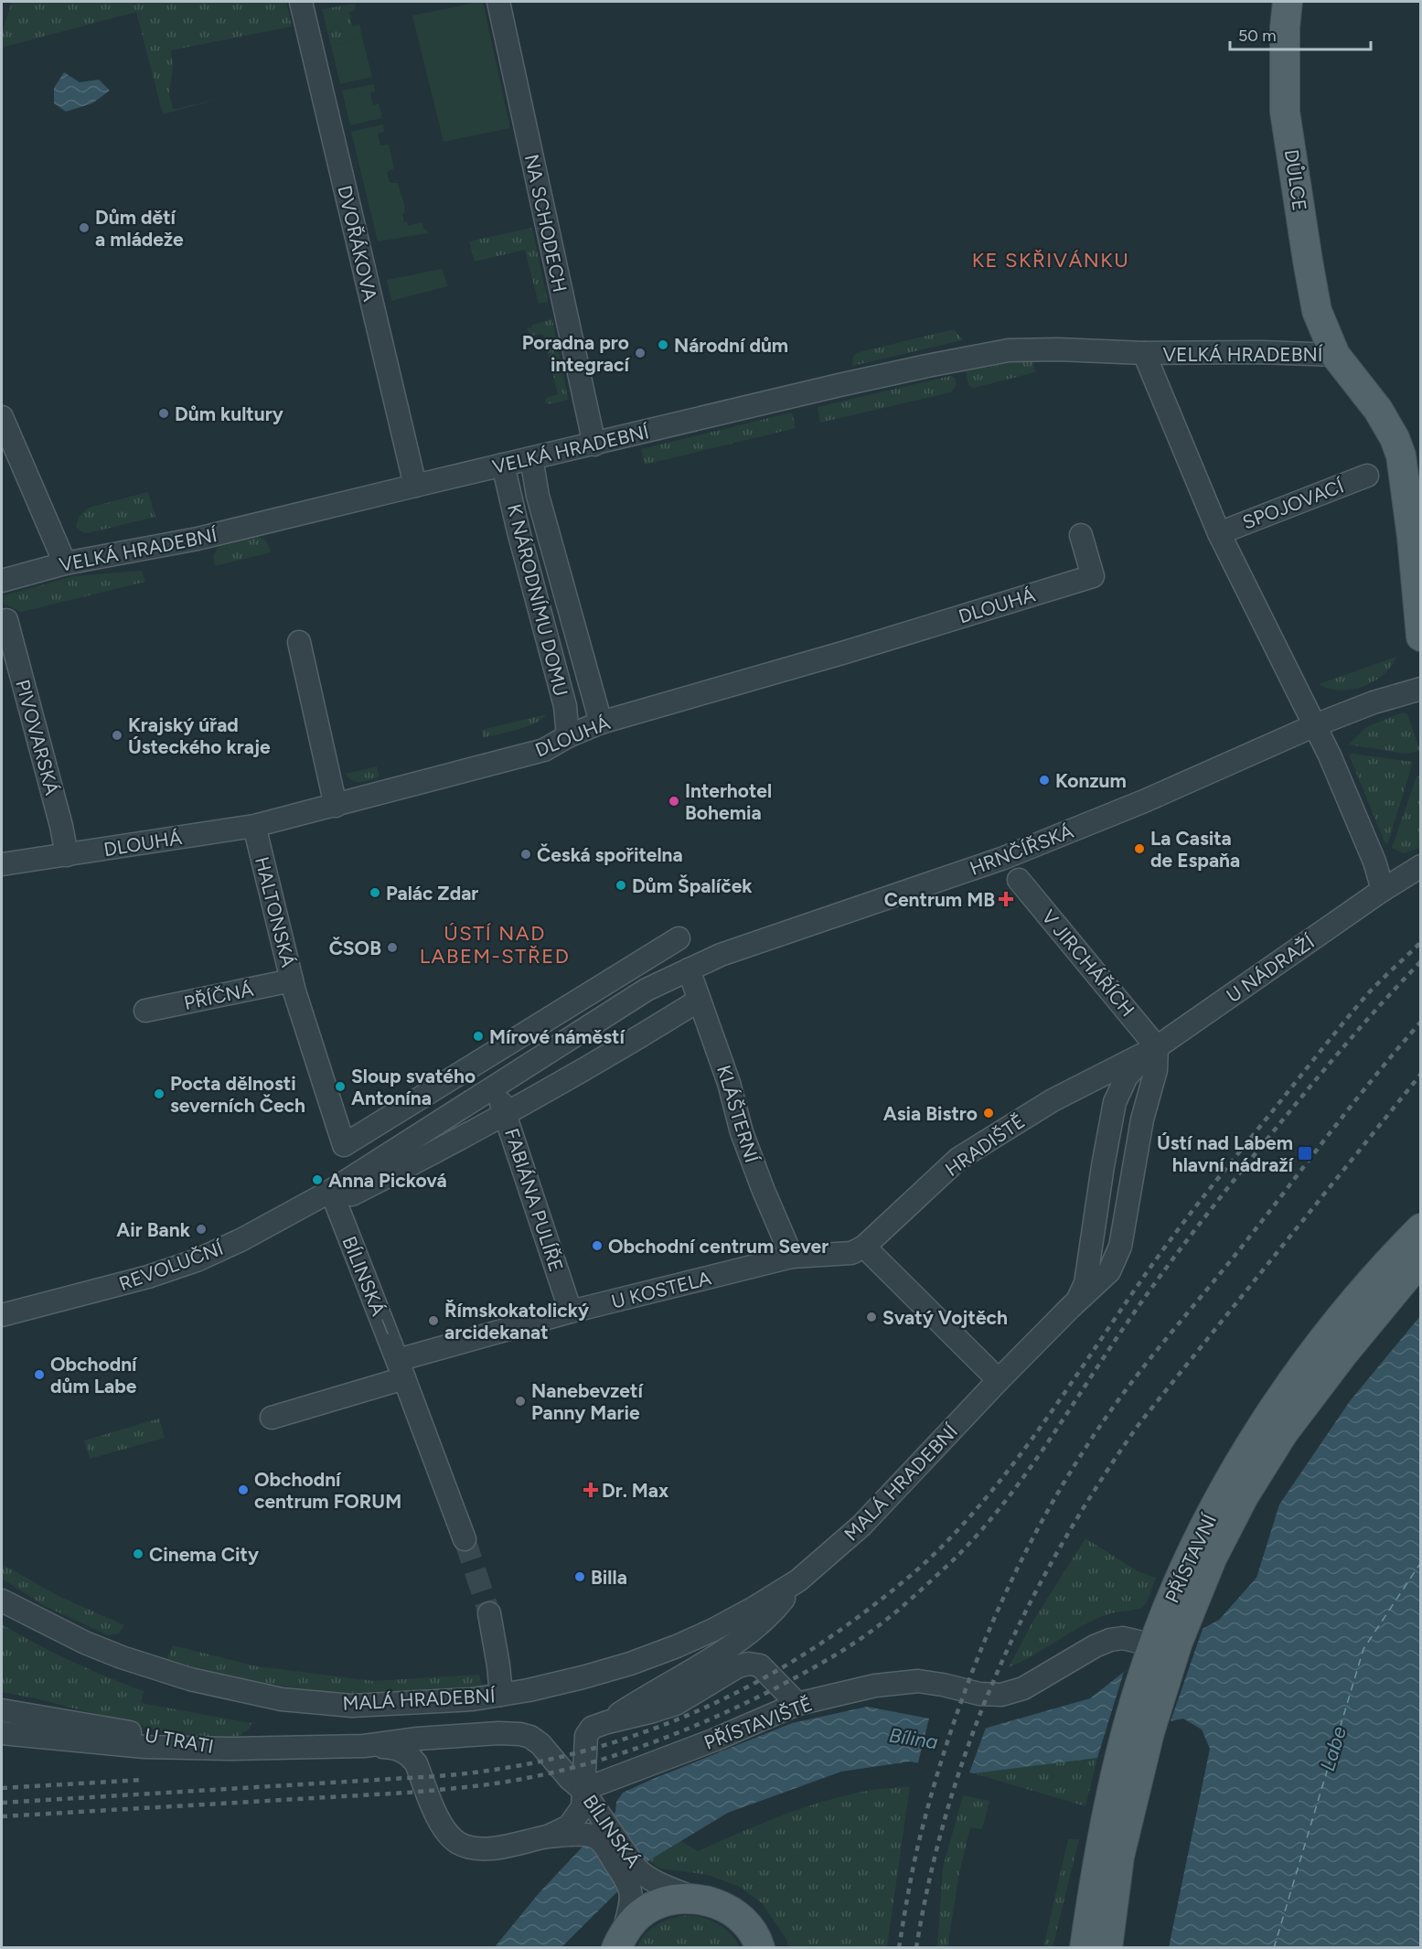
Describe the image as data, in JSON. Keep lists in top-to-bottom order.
{
  "streets": {
    "main road": ["DŮLCE", "VELKÁ HRADEBNÍ", "PŘÍSTAVNÍ"],
    "street": [
      "NA SCHODECH",
      "DVOŘÁKOVA",
      "SPOJOVACÍ",
      "K NÁRODNÍMU DOMU",
      "DLOUHÁ",
      "PIVOVARSKÁ",
      "HRNČÍŘSKÁ",
      "HALTONSKÁ",
      "V JIRCHÁŘÍCH",
      "U NÁDRAŽÍ",
      "PŘÍČNÁ",
      "KLÁŠTERNÍ",
      "HRADIŠTĚ",
      "FABIÁNA PULÍŘE",
      "REVOLUČNÍ",
      "BÍLINSKÁ",
      "U KOSTELA",
      "MALÁ HRADEBNÍ",
      "PŘÍSTAVIŠTĚ",
      "U TRATI"
    ]
  },
  "crossings": [
    ["DŮLCE", "VELKÁ HRADEBNÍ"],
    ["NA SCHODECH", "VELKÁ HRADEBNÍ"],
    ["DVOŘÁKOVA", "VELKÁ HRADEBNÍ"],
    ["VELKÁ HRADEBNÍ", "SPOJOVACÍ"],
    ["VELKÁ HRADEBNÍ", "K NÁRODNÍMU DOMU"],
    ["VELKÁ HRADEBNÍ", "HRNČÍŘSKÁ"],
    ["K NÁRODNÍMU DOMU", "DLOUHÁ"],
    ["DLOUHÁ", "PIVOVARSKÁ"],
    ["HRNČÍŘSKÁ", "KLÁŠTERNÍ"],
    ["HALTONSKÁ", "PŘÍČNÁ"],
    ["V JIRCHÁŘÍCH", "U NÁDRAŽÍ"],
    ["V JIRCHÁŘÍCH", "HRADIŠTĚ"],
    ["U NÁDRAŽÍ", "HRADIŠTĚ"],
    ["U NÁDRAŽÍ", "MALÁ HRADEBNÍ"],
    ["KLÁŠTERNÍ", "HRADIŠTĚ"],
    ["KLÁŠTERNÍ", "U KOSTELA"],
    ["HRADIŠTĚ", "U KOSTELA"],
    ["FABIÁNA PULÍŘE", "U KOSTELA"],
    ["REVOLUČNÍ", "BÍLINSKÁ"],
    ["BÍLINSKÁ", "U KOSTELA"],
    ["BÍLINSKÁ", "MALÁ HRADEBNÍ"],
    ["BÍLINSKÁ", "PŘÍSTAVIŠTĚ"],
    ["MALÁ HRADEBNÍ", "U TRATI"],
    ["PŘÍSTAVNÍ", "PŘÍSTAVIŠTĚ"]
  ],
  "districts": ["KE SKŘIVÁNKU", "ÚSTÍ NAD LABEM-STŘED"],
  "water": ["Bílina", "Labe"],
  "places": {
    "other": [
      "Dům dětí a mládeže",
      "Národní dům",
      "Poradna pro integrací",
      "Dům kultury",
      "Krajský úřad Ústeckého kraje",
      "Konzum",
      "Interhotel Bohemia",
      "La Casita de Espaňa",
      "Česká spořitelna",
      "Dům Špalíček",
      "Palác Zdar",
      "ČSOB",
      "Mírové náměstí",
      "Sloup svatého Antonína",
      "Pocta dělnosti severních Čech",
      "Asia Bistro",
      "Anna Picková",
      "Air Bank",
      "Obchodní centrum Sever",
      "Svatý Vojtěch",
      "Římskokatolický arcidekanat",
      "Obchodní dům Labe",
      "Nanebevzetí Panny Marie",
      "Obchodní centrum FORUM",
      "Cinema City",
      "Billa"
    ],
    "health": ["Centrum MB", "Dr. Max"],
    "transit": ["Ústí nad Labem hlavní nádraží"]
  },
  "scale_bar": "50 m"
}
